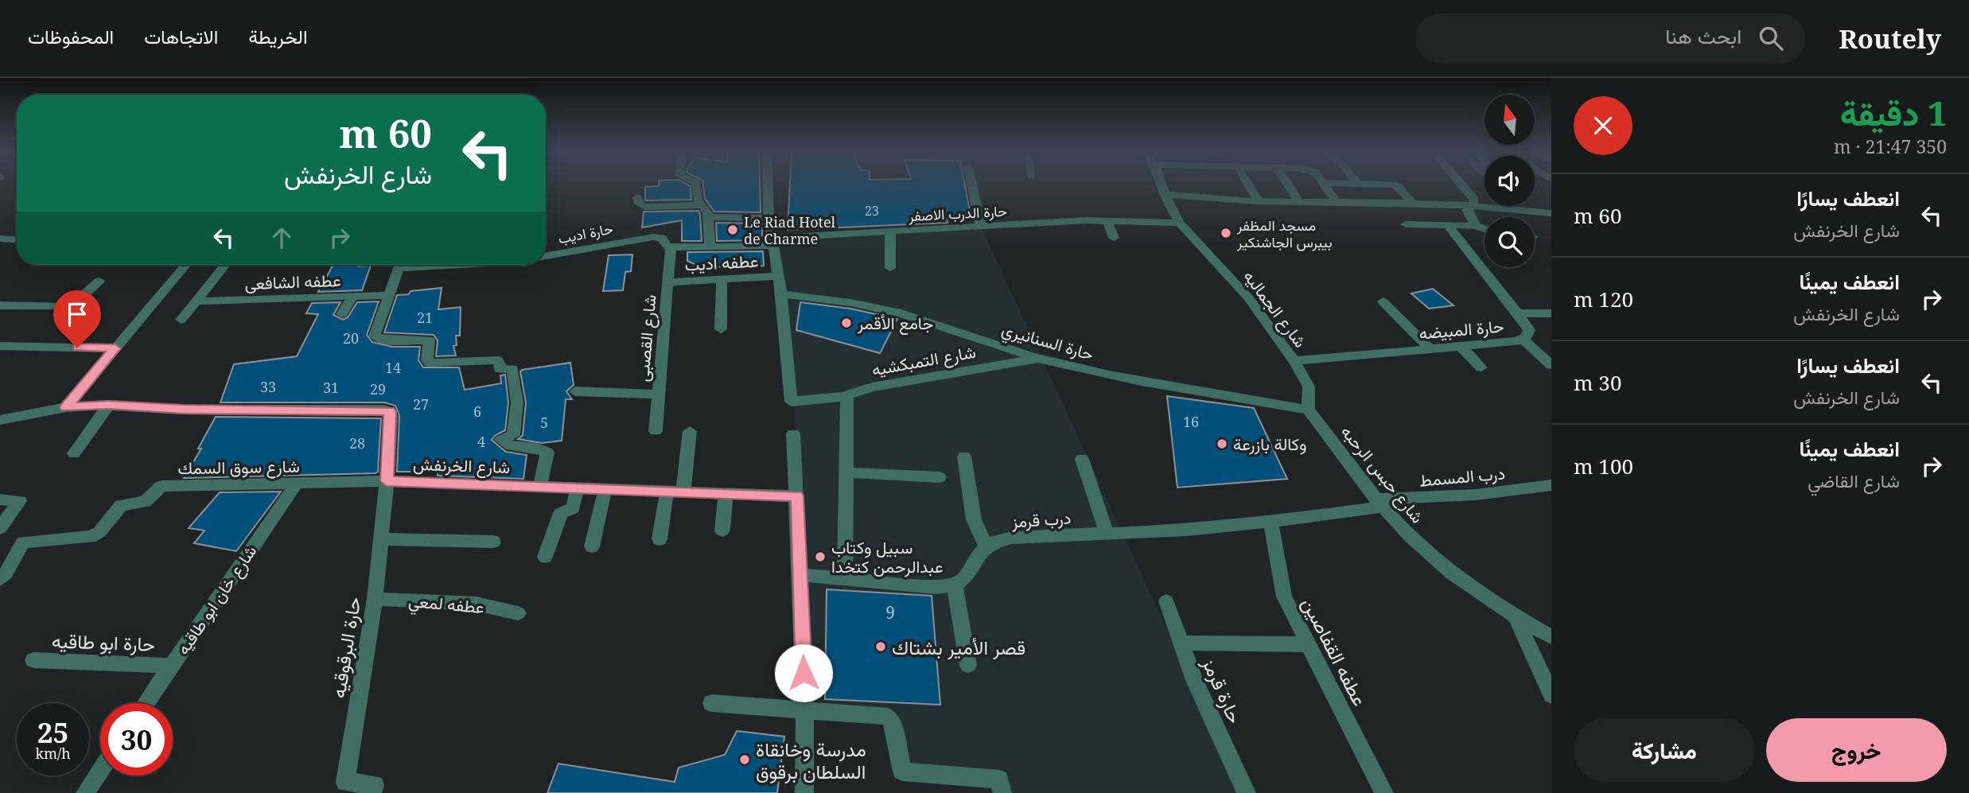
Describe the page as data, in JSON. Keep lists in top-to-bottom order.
{
  "streets": {
    "street": [
      "حارة الدرب الاصفر",
      "حارة اديب",
      "عطفه اديب",
      "عطفه الشافعى",
      "شارع الجماليه",
      "حارة المبيضه",
      "شارع القصبى",
      "حارة السنانيري",
      "شارع التمبكشيه",
      "شارع الخرنفش",
      "شارع سوق السمك",
      "شارع حبس الرحبه",
      "درب المسمط",
      "درب قرمز",
      "شارع خان ابو طاقيه",
      "عطفه لمعي",
      "حارة ابو طاقيه",
      "حارة البرقوقيه",
      "عطفه القفاصين",
      "حارة قرمز"
    ]
  },
  "crossings": [
    ["حارة الدرب الاصفر", "حارة اديب"],
    ["حارة الدرب الاصفر", "شارع الجماليه"],
    ["حارة اديب", "شارع القصبى"],
    ["عطفه اديب", "شارع القصبى"],
    ["شارع الجماليه", "حارة المبيضه"],
    ["شارع الجماليه", "حارة السنانيري"],
    ["شارع الجماليه", "شارع حبس الرحبه"],
    ["حارة السنانيري", "شارع التمبكشيه"],
    ["حارة السنانيري", "شارع حبس الرحبه"],
    ["شارع الخرنفش", "شارع سوق السمك"],
    ["شارع الخرنفش", "حارة البرقوقيه"],
    ["شارع سوق السمك", "شارع خان ابو طاقيه"],
    ["شارع سوق السمك", "حارة البرقوقيه"],
    ["شارع حبس الرحبه", "درب المسمط"],
    ["درب المسمط", "درب قرمز"],
    ["درب المسمط", "عطفه القفاصين"],
    ["درب قرمز", "عطفه القفاصين"],
    ["شارع خان ابو طاقيه", "حارة ابو طاقيه"],
    ["عطفه لمعي", "حارة البرقوقيه"]
  ],
  "places": [
    "Le Riad Hotel de Charme",
    "مسجد المظفر بيبرس الجاشنكير",
    "جامع الأقمر",
    "وكالة بازرعة",
    "سبيل وكتاب عبدالرحمن كتخدا",
    "قصر الأمير بشتاك",
    "مدرسة وخانقاة السلطان برقوق"
  ],
  "house_numbers": [
    "23",
    "21",
    "20",
    "14",
    "33",
    "31",
    "29",
    "27",
    "6",
    "16",
    "5",
    "4",
    "28",
    "9"
  ],
  "north": "top",
  "page": {
    "header": "Routely",
    "search": "ابحث هنا",
    "nav": ["الخريطة", "الاتجاهات", "المحفوظات"],
    "heading": ["1 دقيقة", "350 m · 21:47"],
    "turn": ["60 m", "شارع الخرنفش"],
    "list": [
      {
        "name": "انعطف يسارًا",
        "note": "شارع الخرنفش",
        "value": "60 m"
      },
      {
        "name": "انعطف يمينًا",
        "note": "شارع الخرنفش",
        "value": "120 m"
      },
      {
        "name": "انعطف يسارًا",
        "note": "شارع الخرنفش",
        "value": "30 m"
      },
      {
        "name": "انعطف يمينًا",
        "note": "شارع القاضي",
        "value": "100 m"
      }
    ],
    "speed": "25 km/h",
    "limit": "30",
    "buttons": ["خروج", "مشاركة"]
  }
}
